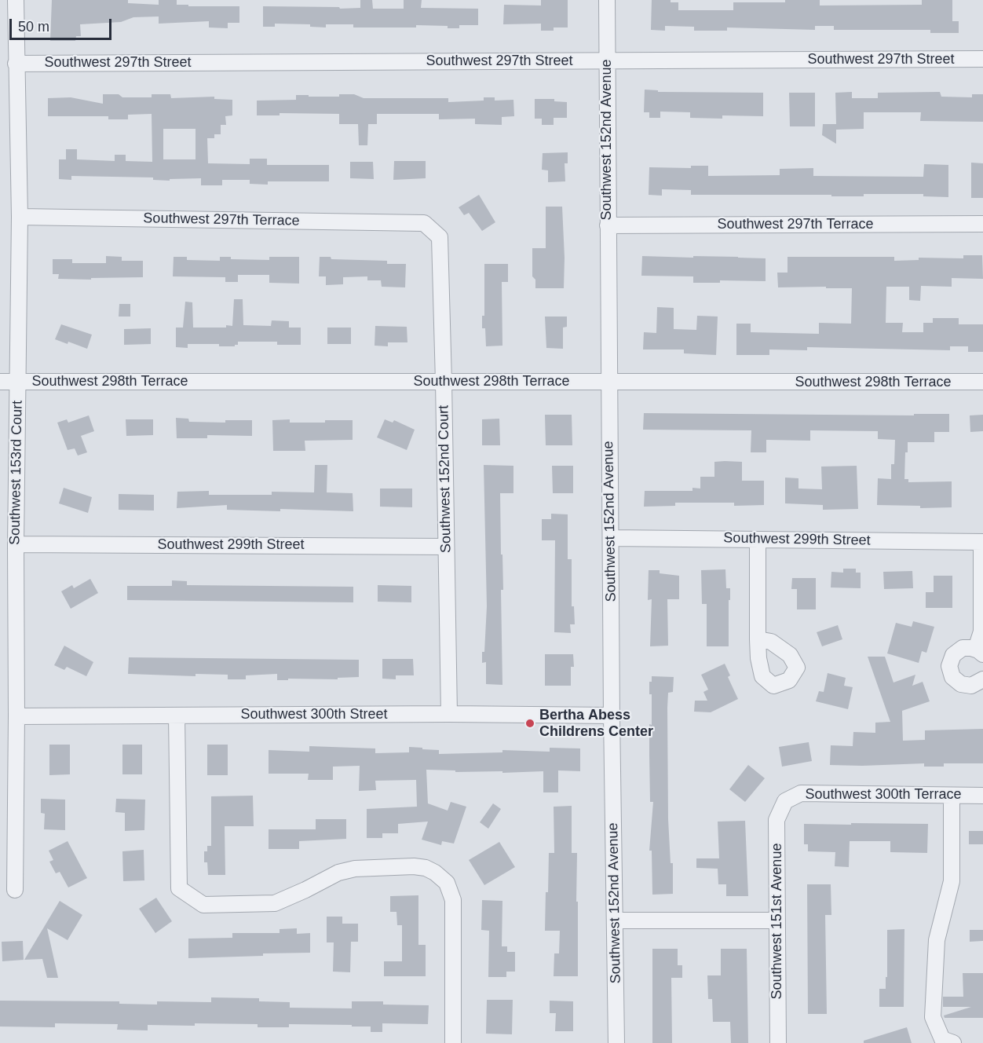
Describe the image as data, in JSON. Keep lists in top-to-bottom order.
{
  "streets": {
    "street": [
      "Southwest 297th Street",
      "Southwest 152nd Avenue",
      "Southwest 297th Terrace",
      "Southwest 298th Terrace",
      "Southwest 153rd Court",
      "Southwest 152nd Court",
      "Southwest 299th Street",
      "Southwest 300th Street",
      "Southwest 300th Terrace",
      "Southwest 151st Avenue"
    ]
  },
  "crossings": [
    ["Southwest 297th Street", "Southwest 152nd Avenue"],
    ["Southwest 297th Street", "Southwest 153rd Court"],
    ["Southwest 152nd Avenue", "Southwest 297th Terrace"],
    ["Southwest 152nd Avenue", "Southwest 298th Terrace"],
    ["Southwest 152nd Avenue", "Southwest 299th Street"],
    ["Southwest 152nd Avenue", "Southwest 300th Street"],
    ["Southwest 297th Terrace", "Southwest 153rd Court"],
    ["Southwest 297th Terrace", "Southwest 152nd Court"],
    ["Southwest 298th Terrace", "Southwest 153rd Court"],
    ["Southwest 298th Terrace", "Southwest 152nd Court"],
    ["Southwest 153rd Court", "Southwest 299th Street"],
    ["Southwest 153rd Court", "Southwest 300th Street"],
    ["Southwest 152nd Court", "Southwest 299th Street"],
    ["Southwest 152nd Court", "Southwest 300th Street"],
    ["Southwest 300th Terrace", "Southwest 151st Avenue"]
  ],
  "places": ["Bertha Abess Childrens Center"],
  "scale_bar": "50 m"
}
